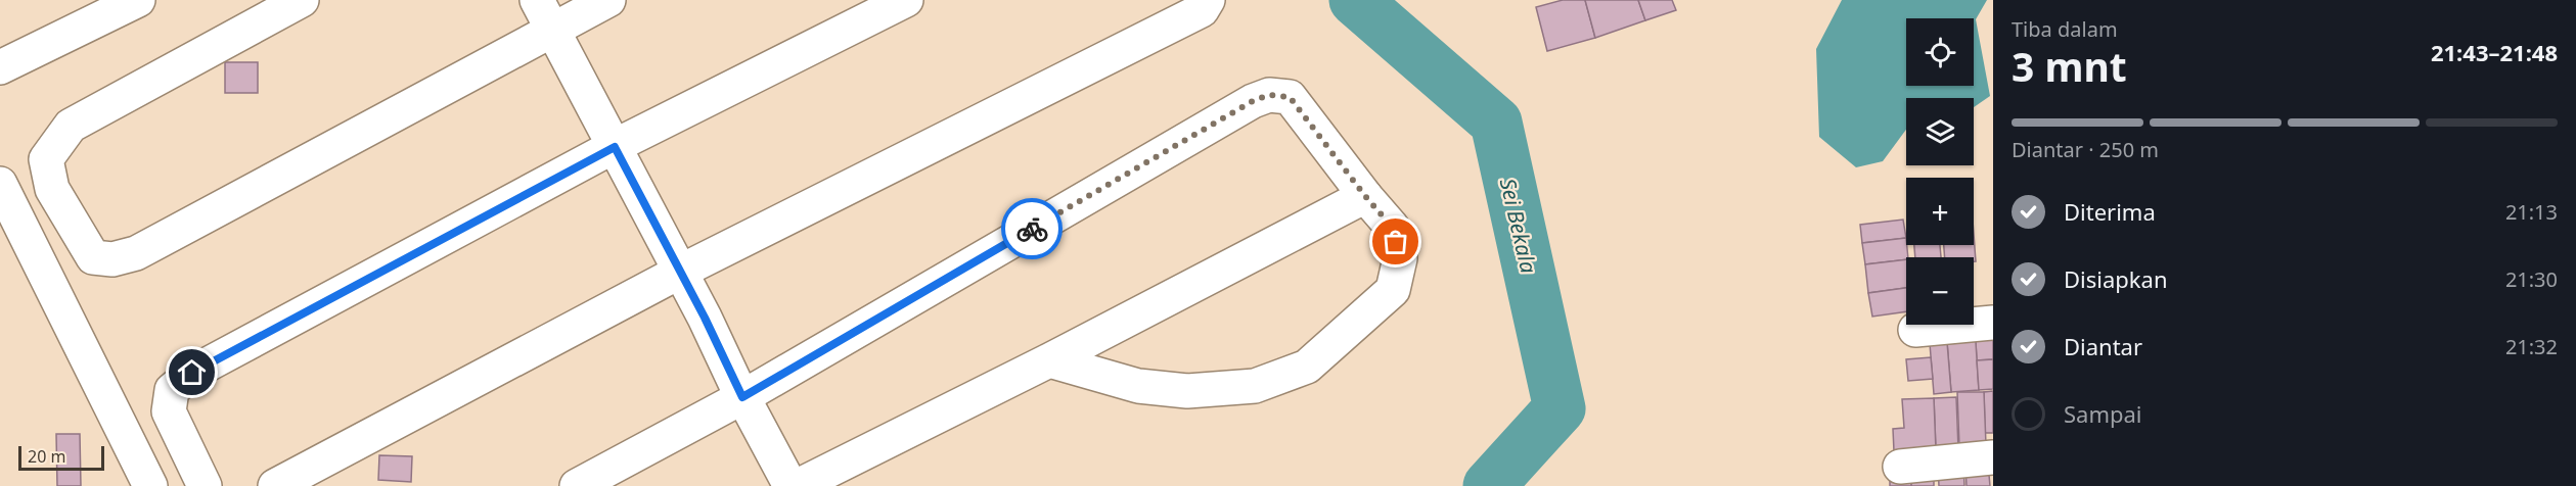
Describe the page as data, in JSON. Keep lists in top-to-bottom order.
{
  "water": ["Sei Bekala"],
  "scale_bar": "20 m",
  "page": {
    "heading": ["3 mnt", "Tiba dalam", "21:43–21:48"],
    "map_buttons": ["+", "−"],
    "bar": "Diantar · 250 m",
    "list": [
      ["Diterima", "21:13"],
      ["Disiapkan", "21:30"],
      ["Diantar", "21:32"],
      "Sampai"
    ],
    "scale": "20 m"
  }
}
